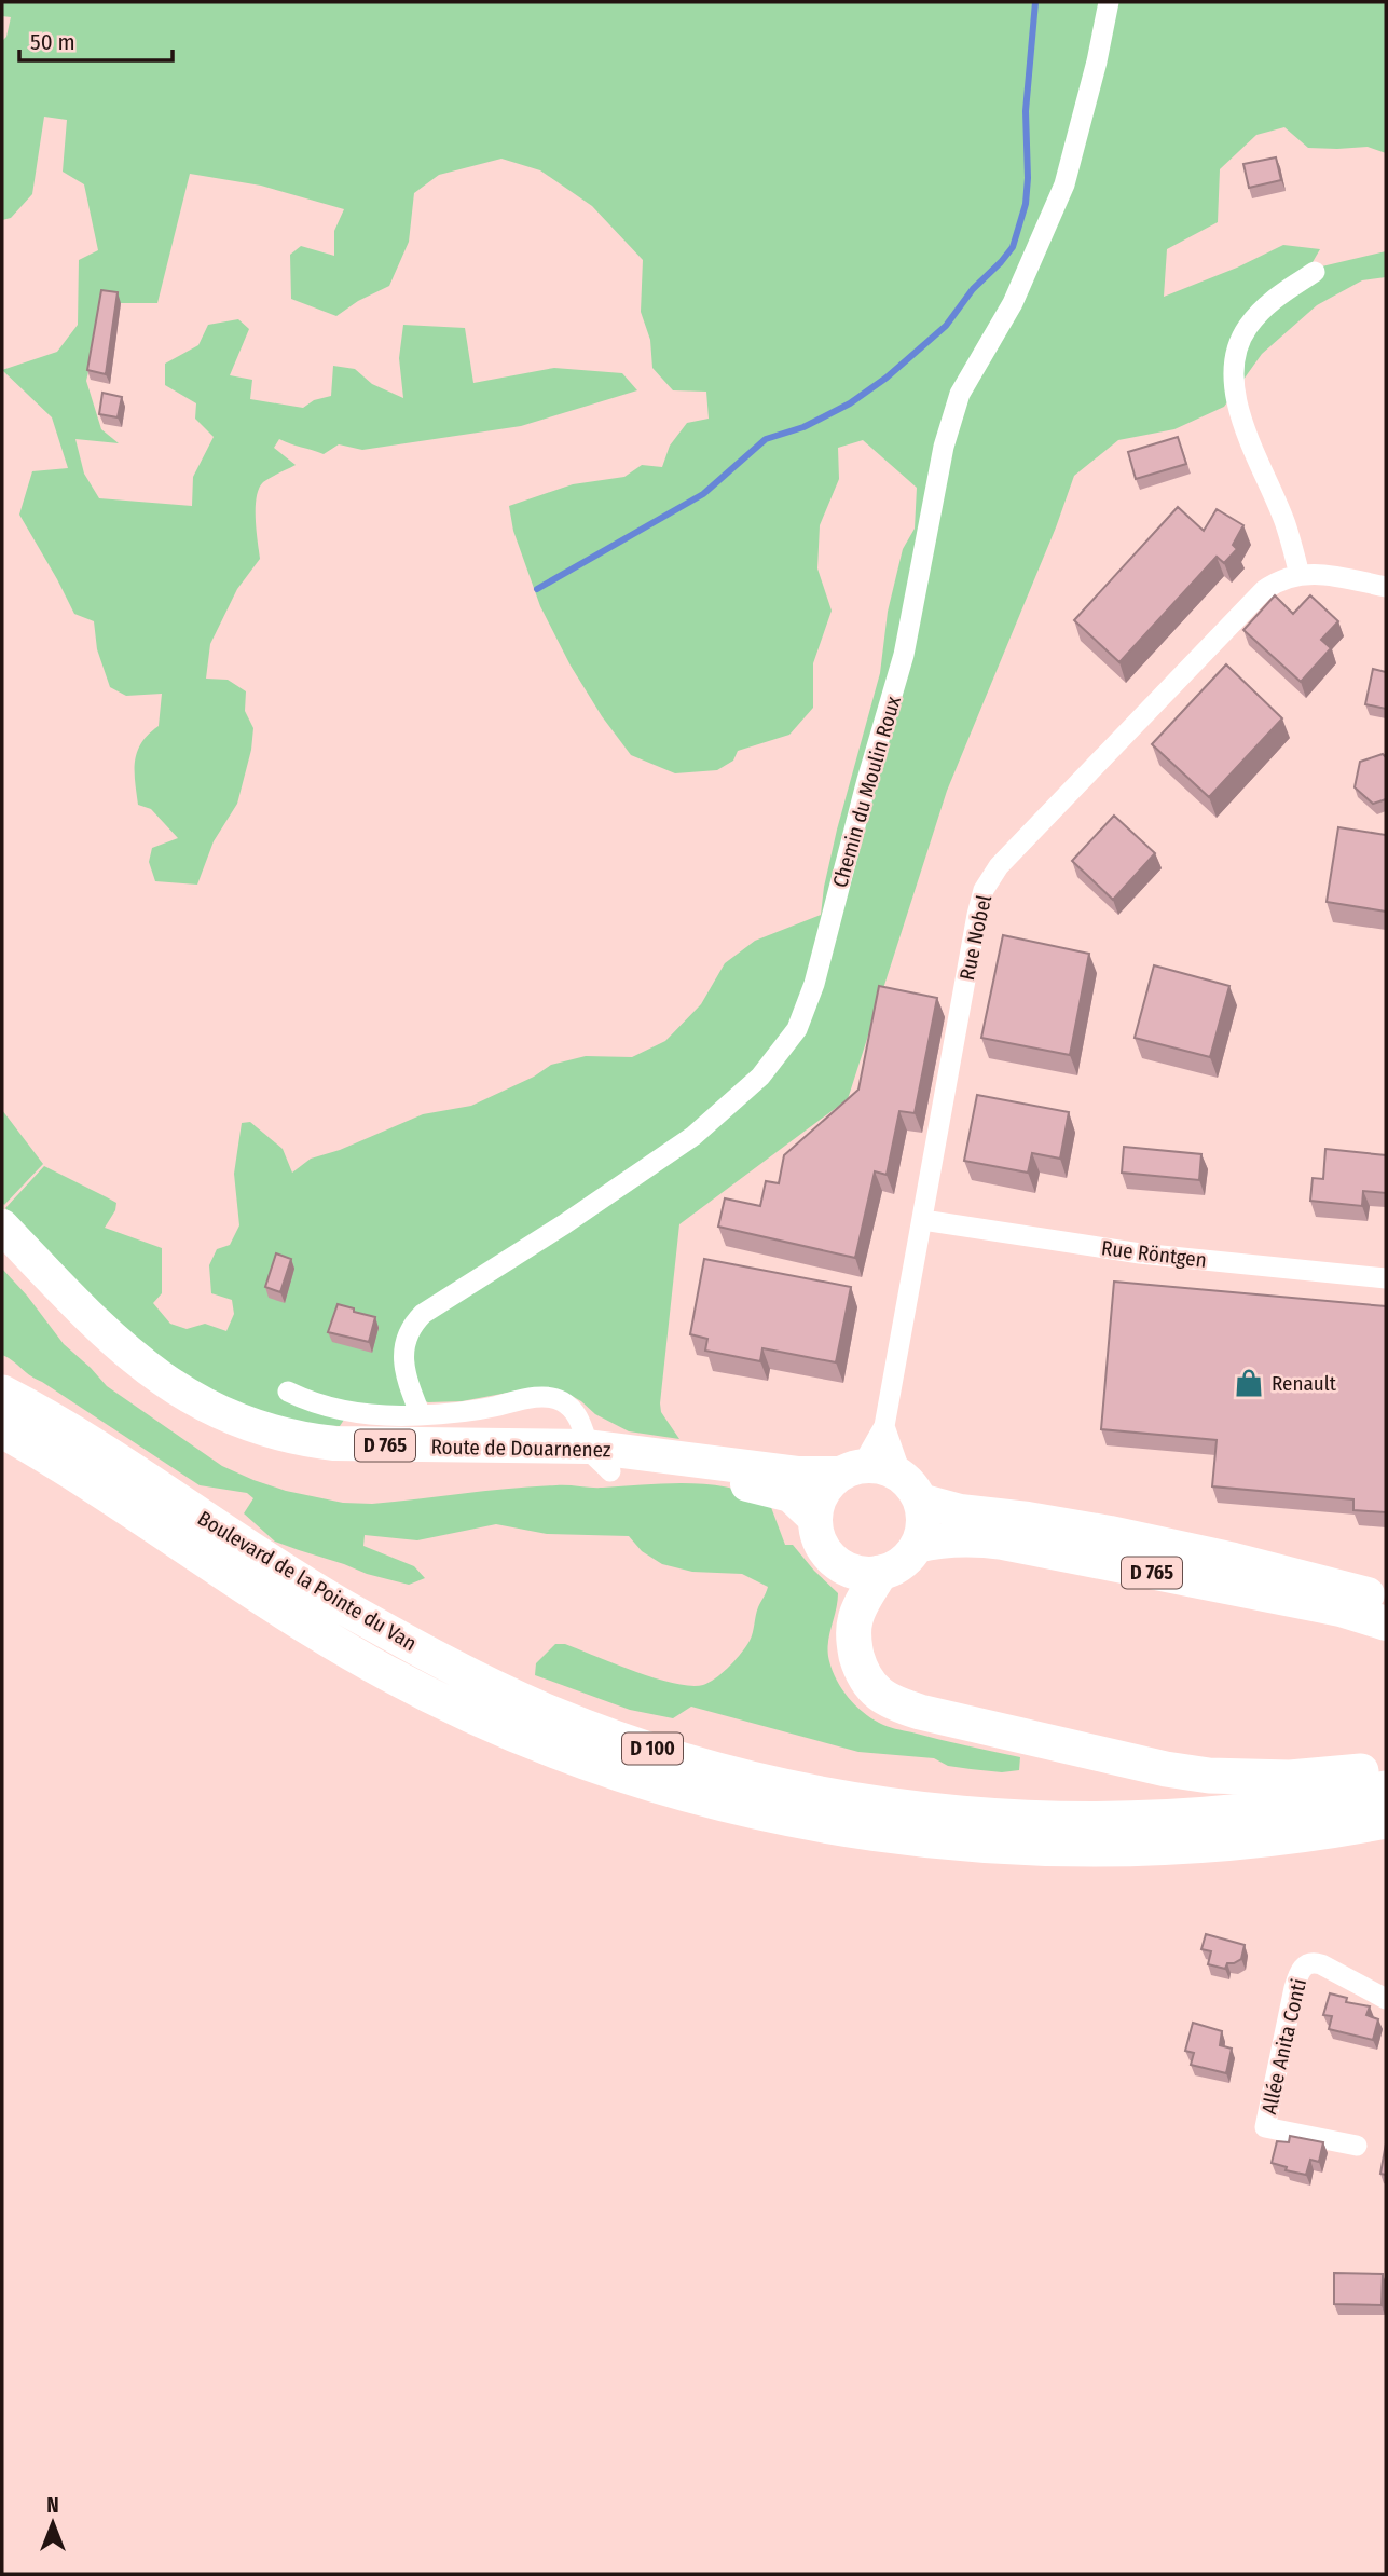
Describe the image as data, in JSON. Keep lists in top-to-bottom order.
{
  "streets": {
    "highway": ["Boulevard de la Pointe du Van", "D 100"],
    "main road": ["D 765", "Route de Douarnenez"],
    "street": [
      "Chemin du Moulin Roux",
      "Rue Nobel",
      "Rue Röntgen",
      "Allée Anita Conti"
    ]
  },
  "crossings": [
    ["Rue Nobel", "Rue Röntgen"],
    ["Rue Nobel", "D 765"],
    ["Rue Nobel", "Route de Douarnenez"],
    ["D 765", "Route de Douarnenez"]
  ],
  "places": {
    "shop": ["Renault"]
  },
  "scale_bar": "50 m",
  "north": "top"
}
